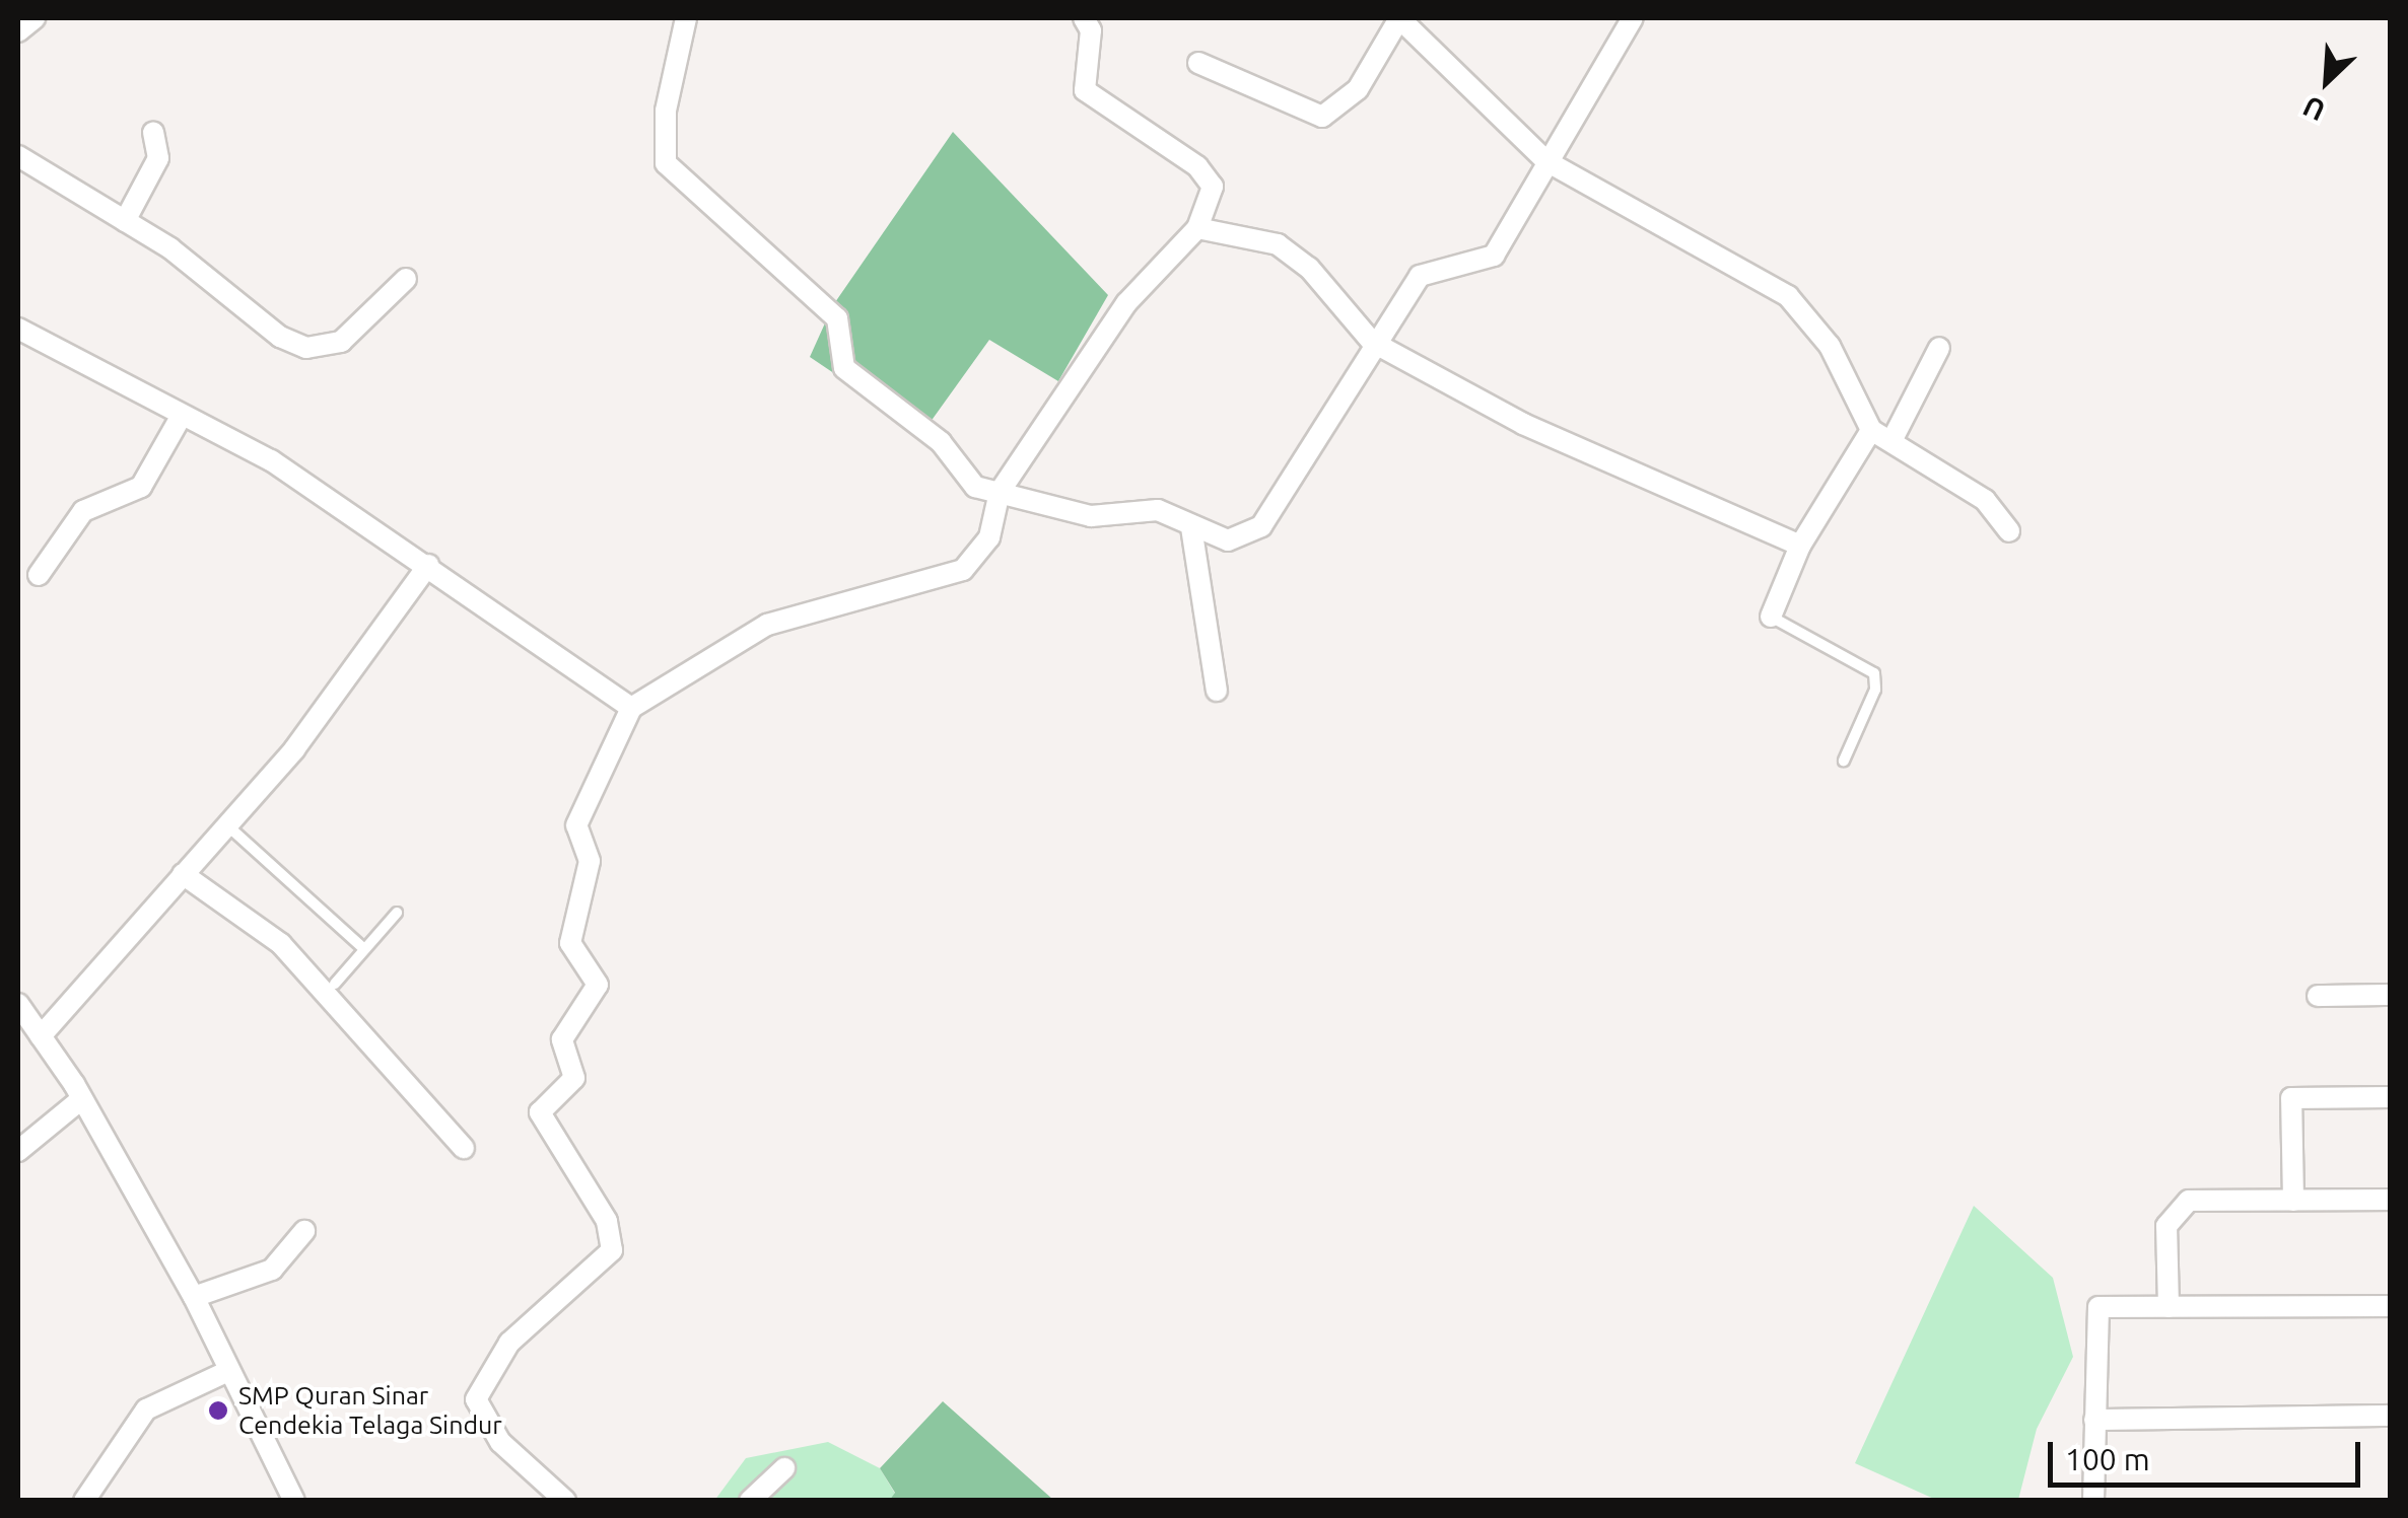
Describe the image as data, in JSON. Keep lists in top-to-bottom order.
{
  "places": ["SMP Quran Sinar Cendekia Telaga Sindur"],
  "scale_bar": "100 m",
  "north": "bottom left"
}
